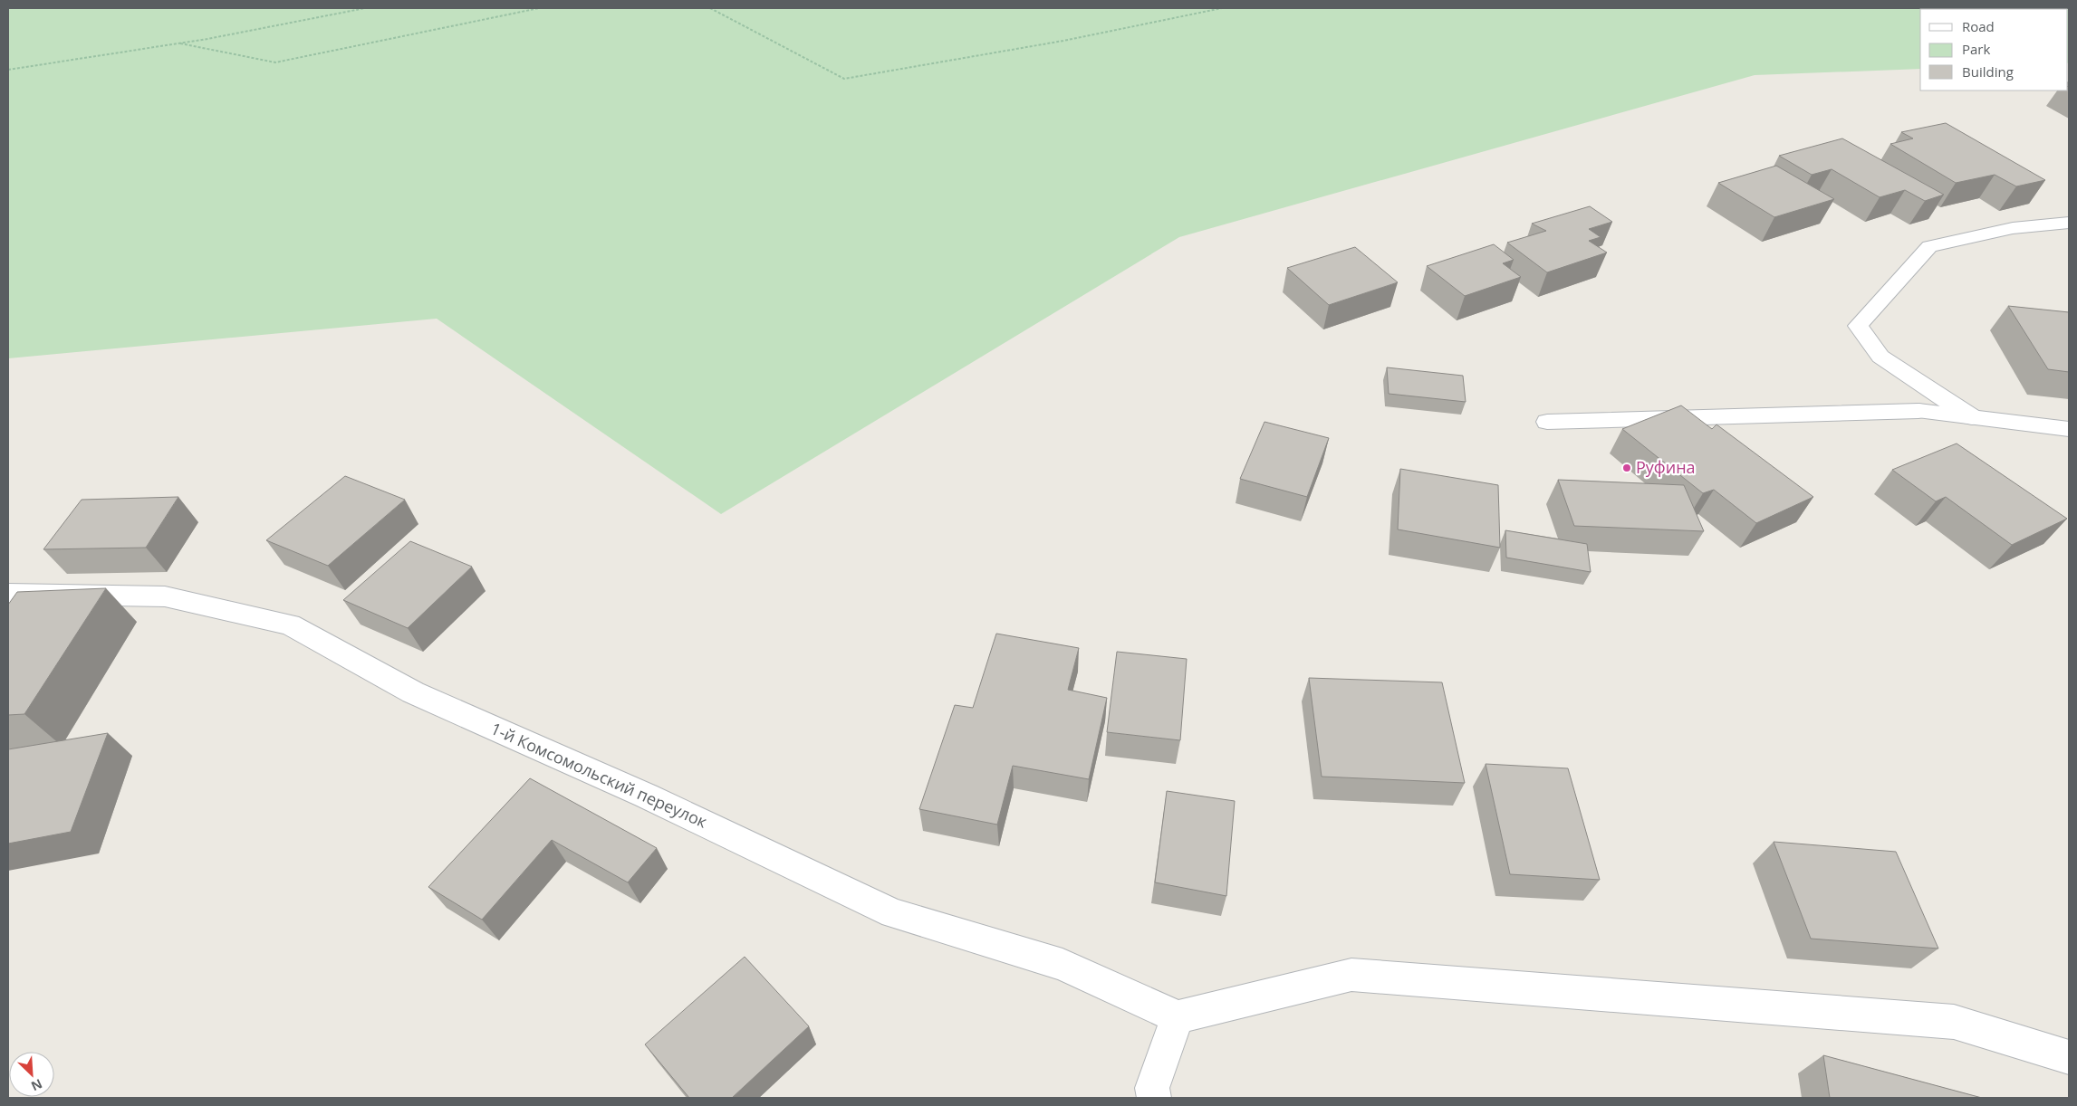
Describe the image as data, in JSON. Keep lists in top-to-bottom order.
{
  "streets": {
    "street": ["1-й Комсомольский переулок"]
  },
  "places": ["Руфина"],
  "legend": ["Road", "Park", "Building"],
  "north": "bottom right"
}
